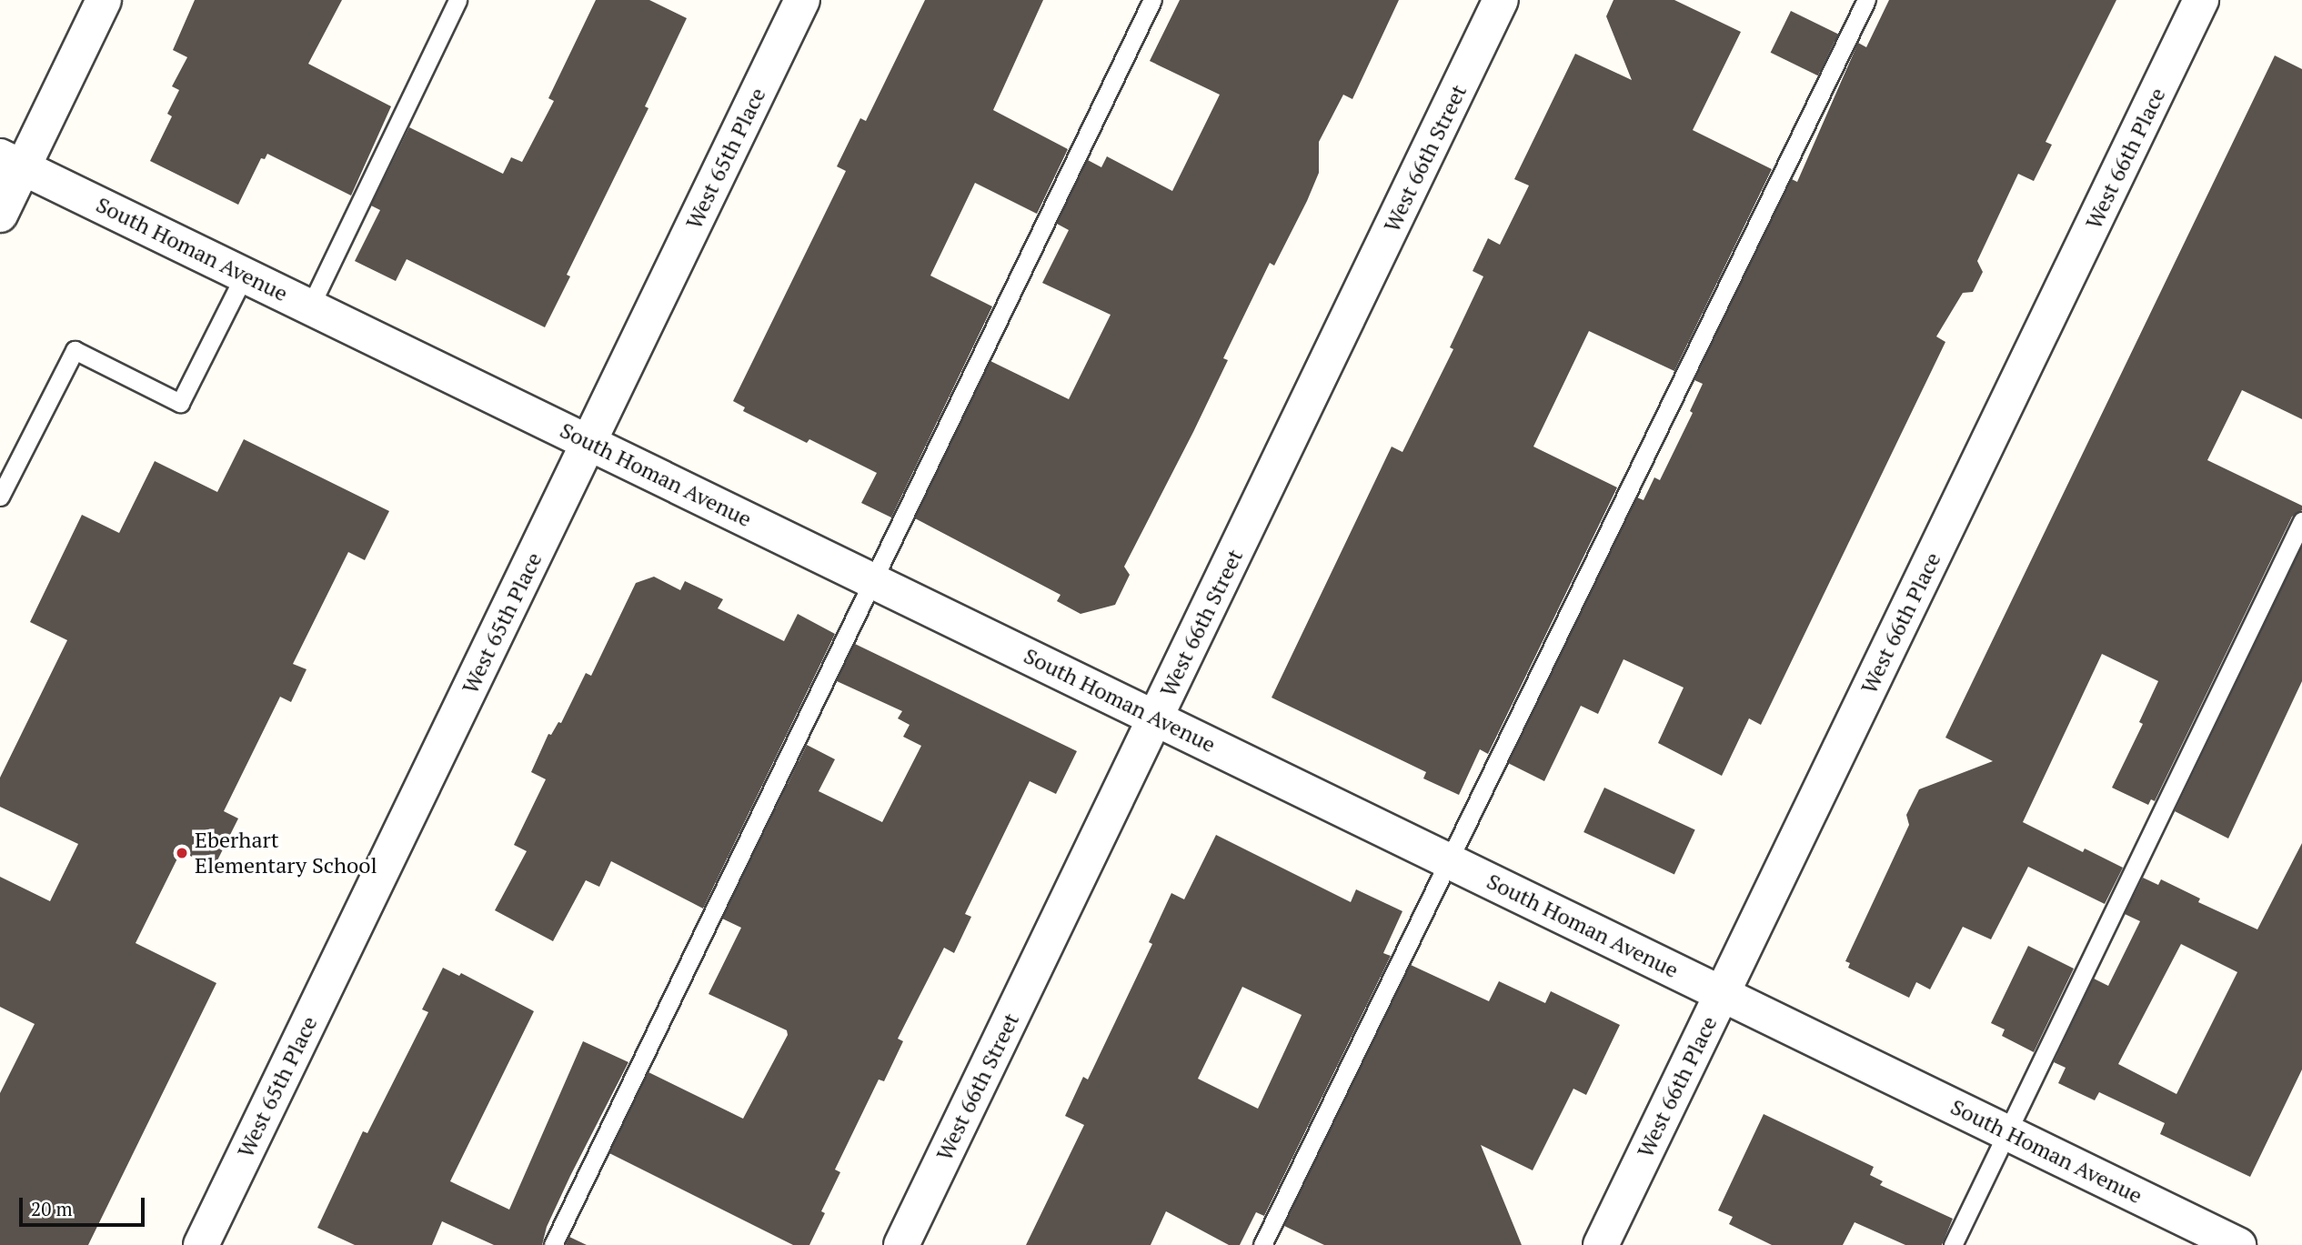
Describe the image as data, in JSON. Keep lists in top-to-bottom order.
{
  "streets": {
    "street": [
      "West 65th Place",
      "West 66th Street",
      "West 66th Place",
      "South Homan Avenue"
    ]
  },
  "crossings": [
    ["West 65th Place", "South Homan Avenue"],
    ["West 66th Street", "South Homan Avenue"],
    ["West 66th Place", "South Homan Avenue"]
  ],
  "places": ["Eberhart Elementary School"],
  "scale_bar": "20 m"
}
